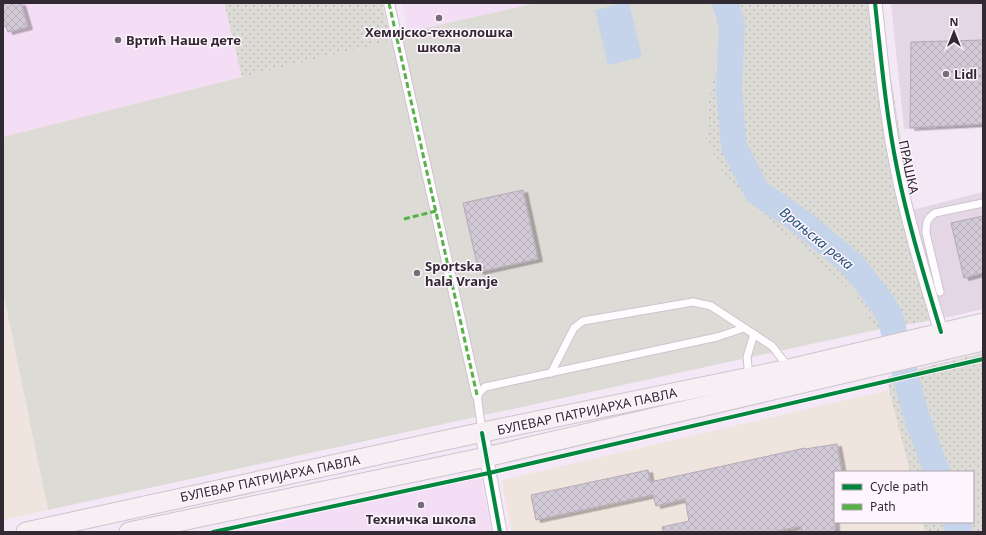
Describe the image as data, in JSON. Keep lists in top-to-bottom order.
{
  "streets": {
    "main road": ["БУЛЕВАР ПАТРИЈАРХА ПАВЛА"],
    "street": ["ПРАШКА"]
  },
  "crossings": [
    ["ПРАШКА", "БУЛЕВАР ПАТРИЈАРХА ПАВЛА"]
  ],
  "water": ["Врањска река"],
  "places": [
    "Хемијско-технолошка школа",
    "Вртић Наше дете",
    "Lidl",
    "Sportska hala Vranje",
    "Техничка школа"
  ],
  "legend": ["Cycle path", "Path"],
  "north": "top"
}
